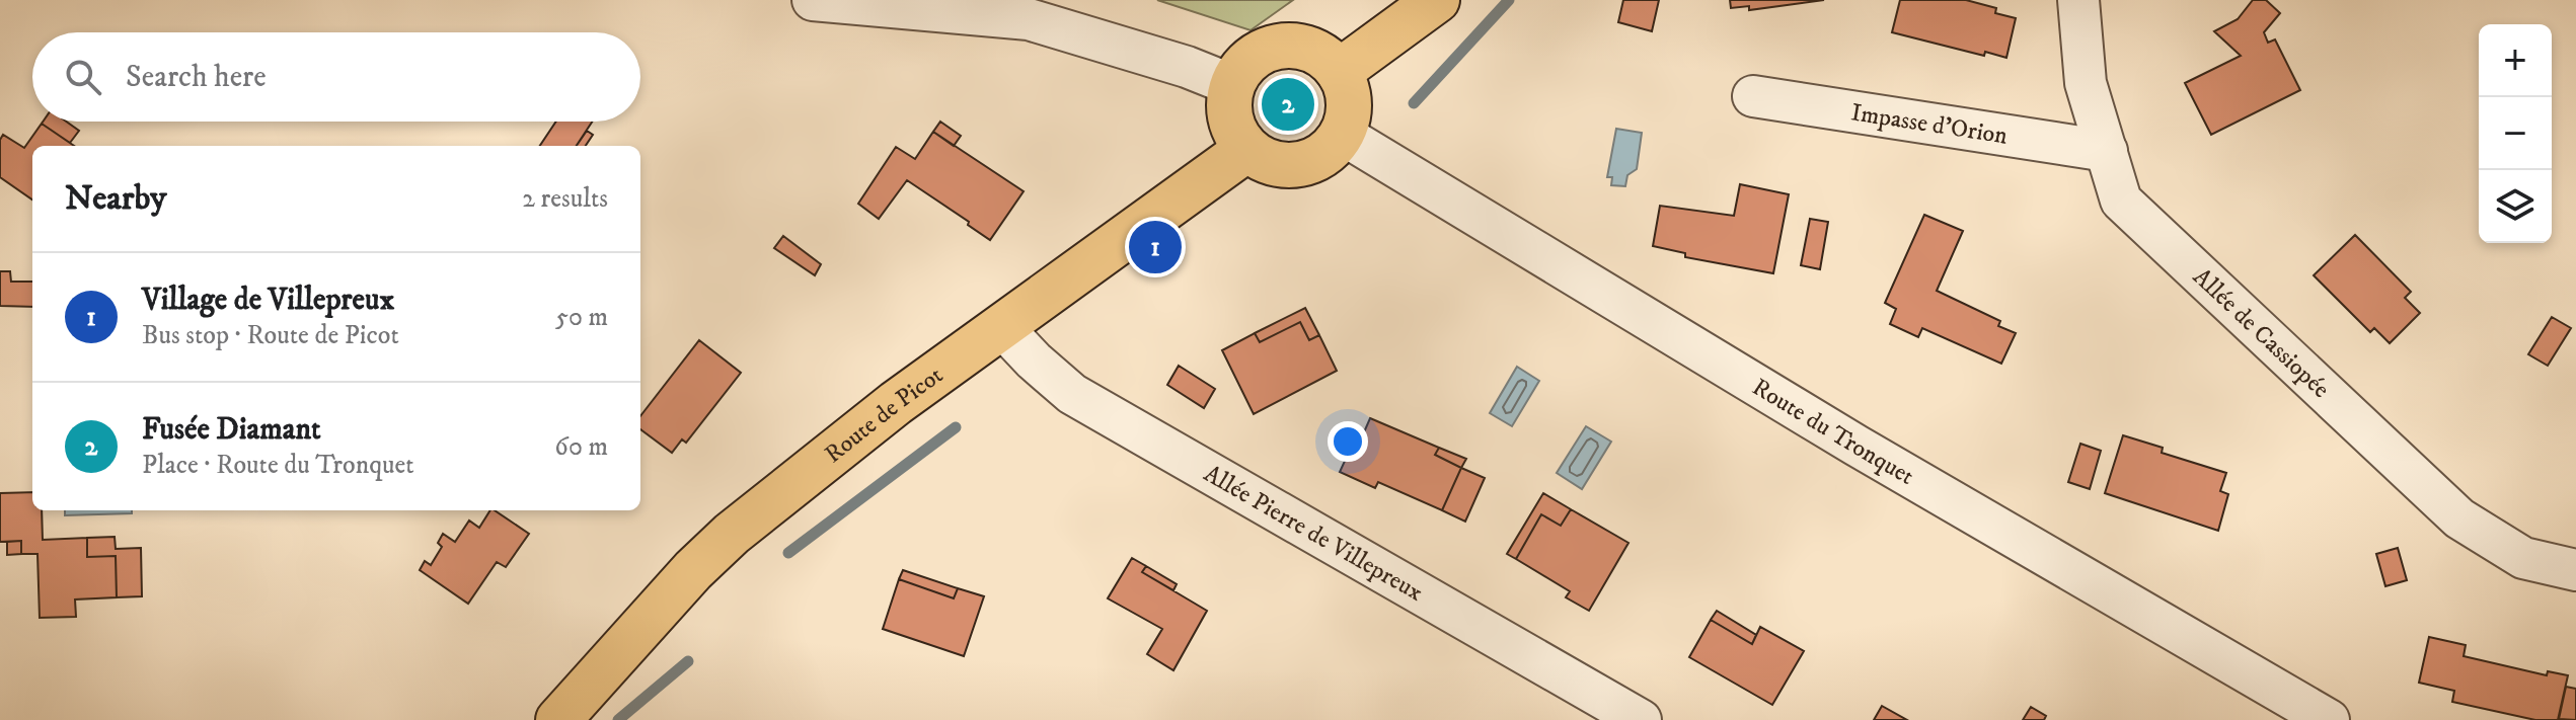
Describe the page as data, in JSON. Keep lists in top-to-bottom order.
{
  "streets": {
    "main road": ["Route de Picot"],
    "street": [
      "Impasse d'Orion",
      "Allée de Cassiopée",
      "Route du Tronquet",
      "Allée Pierre de Villepreux"
    ]
  },
  "crossings": [
    ["Impasse d'Orion", "Allée de Cassiopée"],
    ["Route de Picot", "Route du Tronquet"],
    ["Route de Picot", "Allée Pierre de Villepreux"]
  ],
  "page": {
    "map_buttons": ["+", "−"],
    "search": "Search here",
    "pins": ["2", "1"],
    "heading": ["Nearby", "2 results"],
    "list": [
      {
        "mark": "1",
        "name": "Village de Villepreux",
        "note": "Bus stop · Route de Picot",
        "value": "50 m"
      },
      {
        "mark": "2",
        "name": "Fusée Diamant",
        "note": "Place · Route du Tronquet",
        "value": "60 m"
      }
    ]
  }
}
